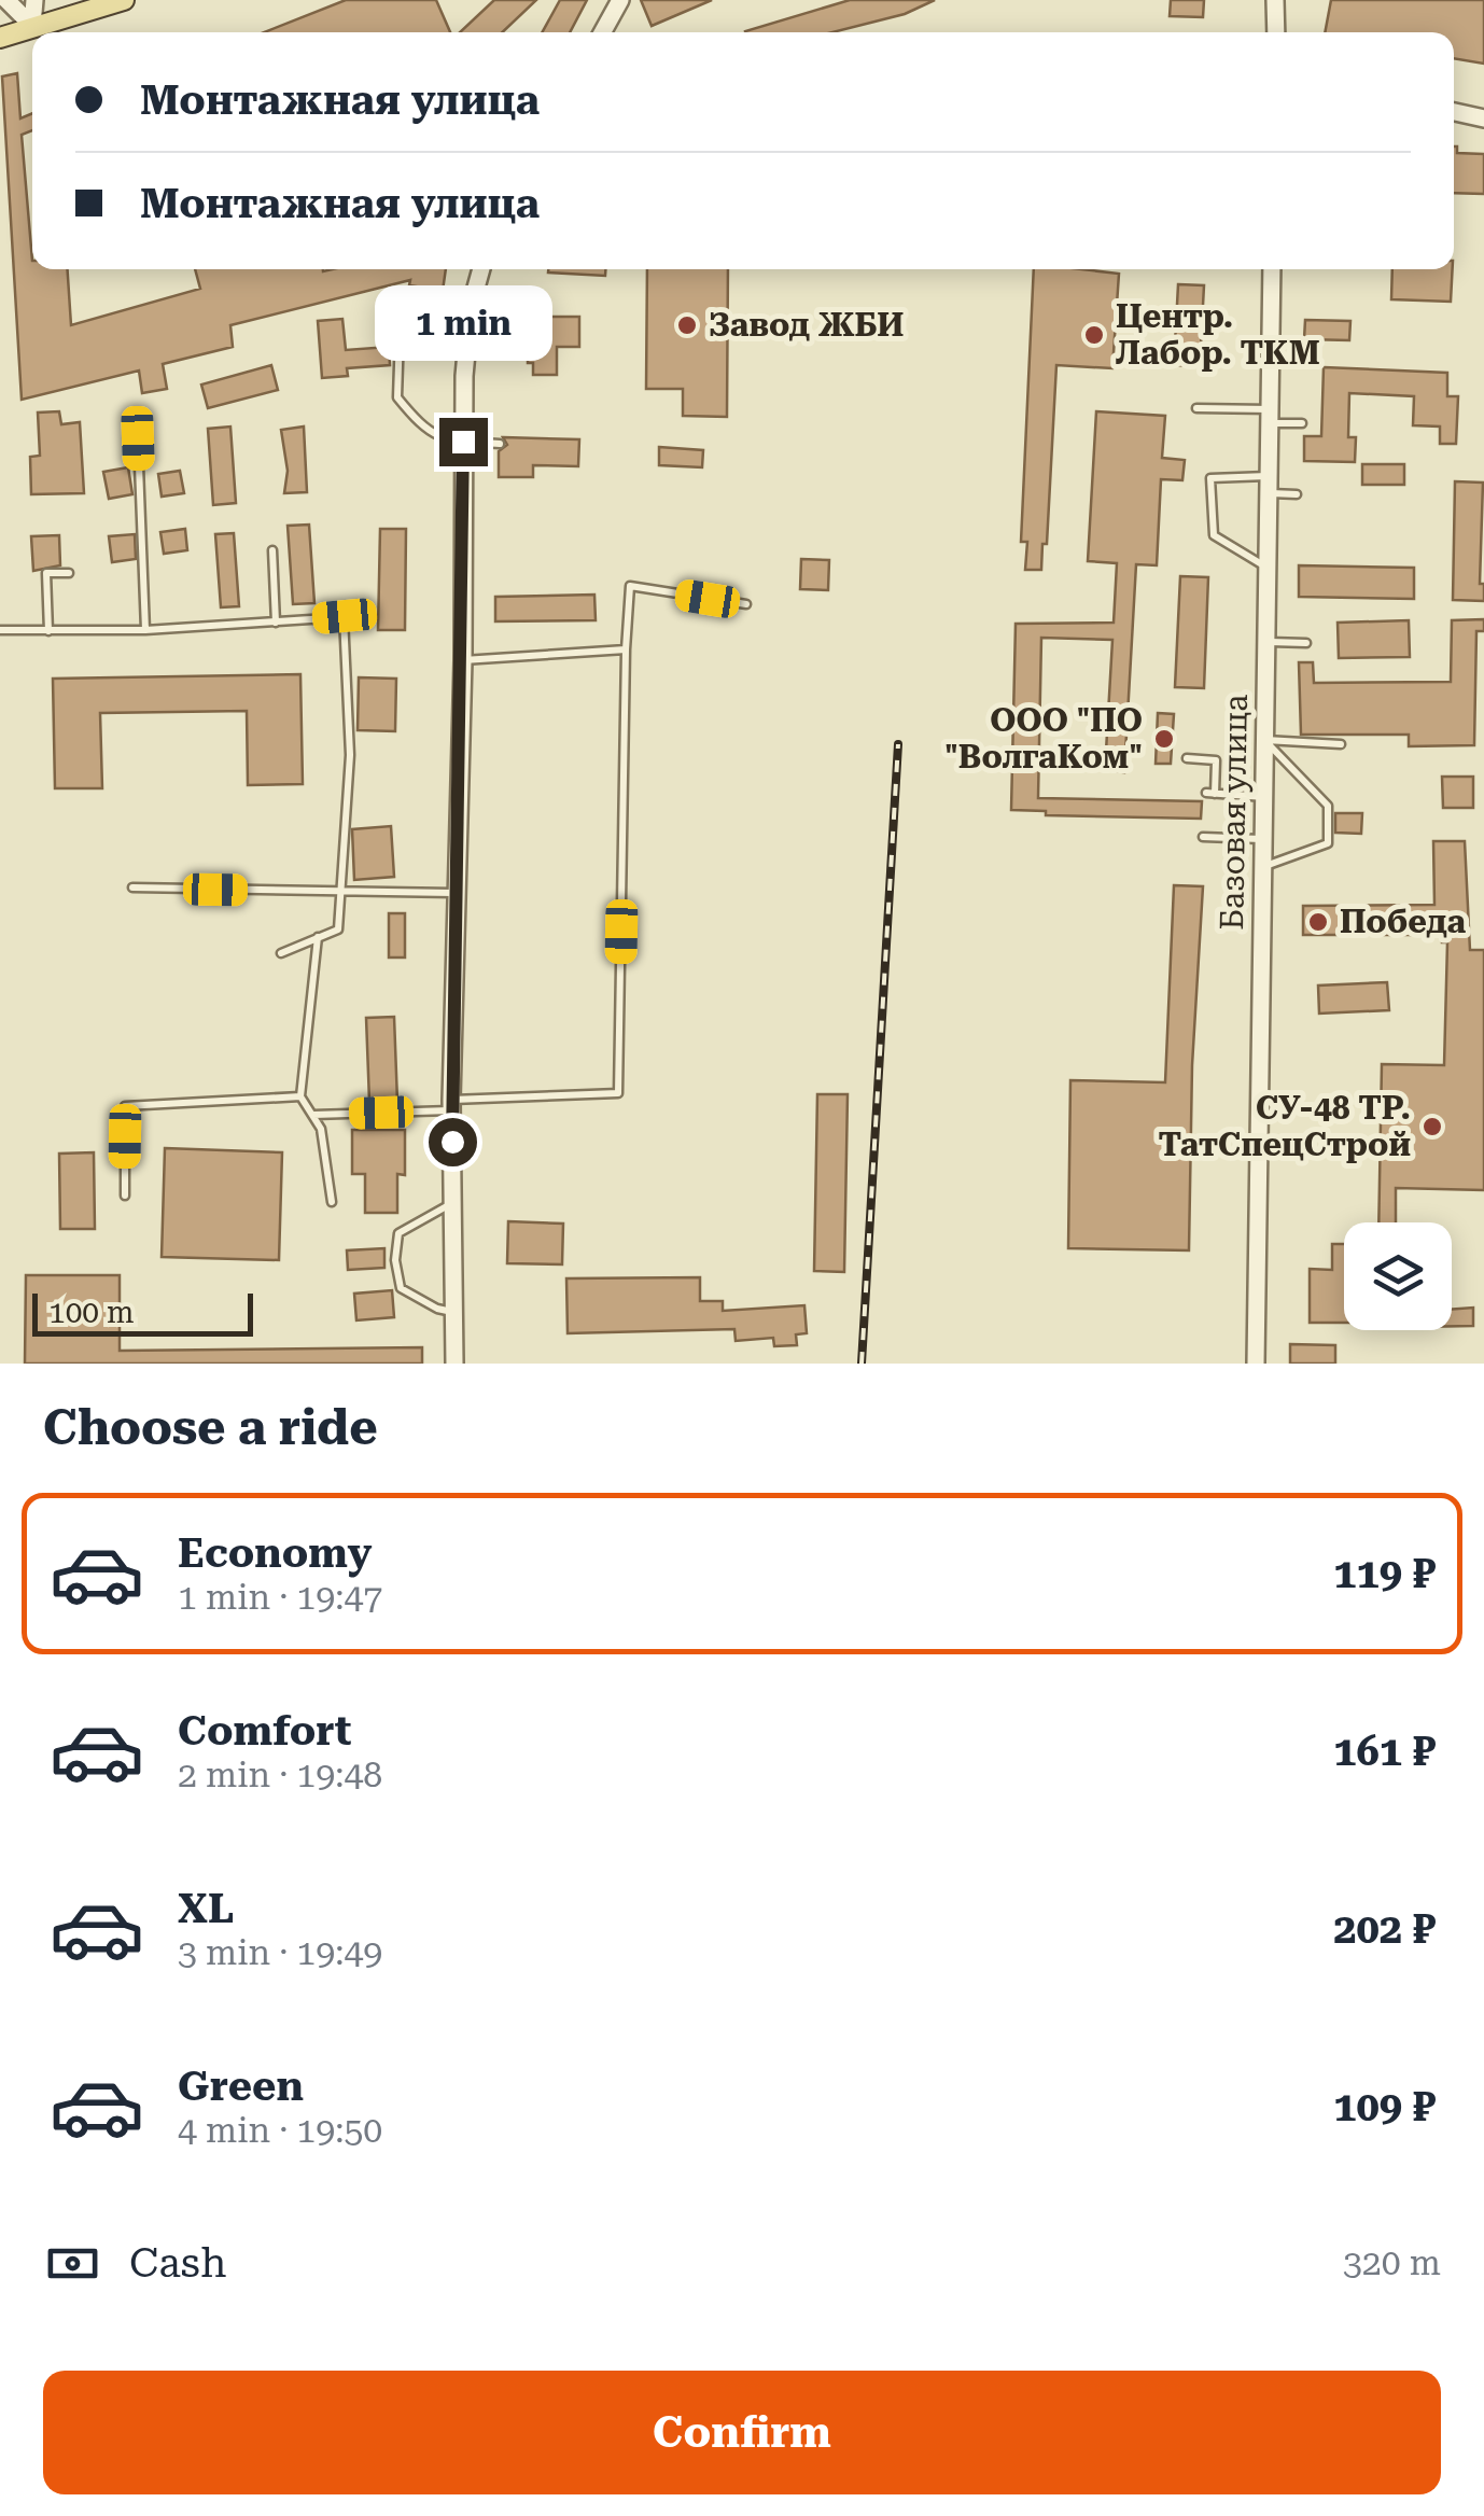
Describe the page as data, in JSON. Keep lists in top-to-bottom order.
{
  "streets": {
    "street": ["Базовая улица"]
  },
  "places": [
    "Завод ЖБИ",
    "Центр. Лабор. ТКМ",
    "ООО \"ПО \"ВолгаКом\"",
    "Победа",
    "СУ-48 ТР. ТатСпецСтрой"
  ],
  "scale_bar": "100 m",
  "page": {
    "banner": ["Монтажная улица", "Монтажная улица"],
    "bubble": "1 min",
    "scale": "100 m",
    "heading": "Choose a ride",
    "list": [
      {
        "name": "Economy",
        "note": "1 min · 19:47",
        "value": "119 ₽"
      },
      {
        "name": "Comfort",
        "note": "2 min · 19:48",
        "value": "161 ₽"
      },
      {
        "name": "XL",
        "note": "3 min · 19:49",
        "value": "202 ₽"
      },
      {
        "name": "Green",
        "note": "4 min · 19:50",
        "value": "109 ₽"
      }
    ],
    "pay": ["Cash", "320 m"],
    "buttons": "Confirm"
  }
}
